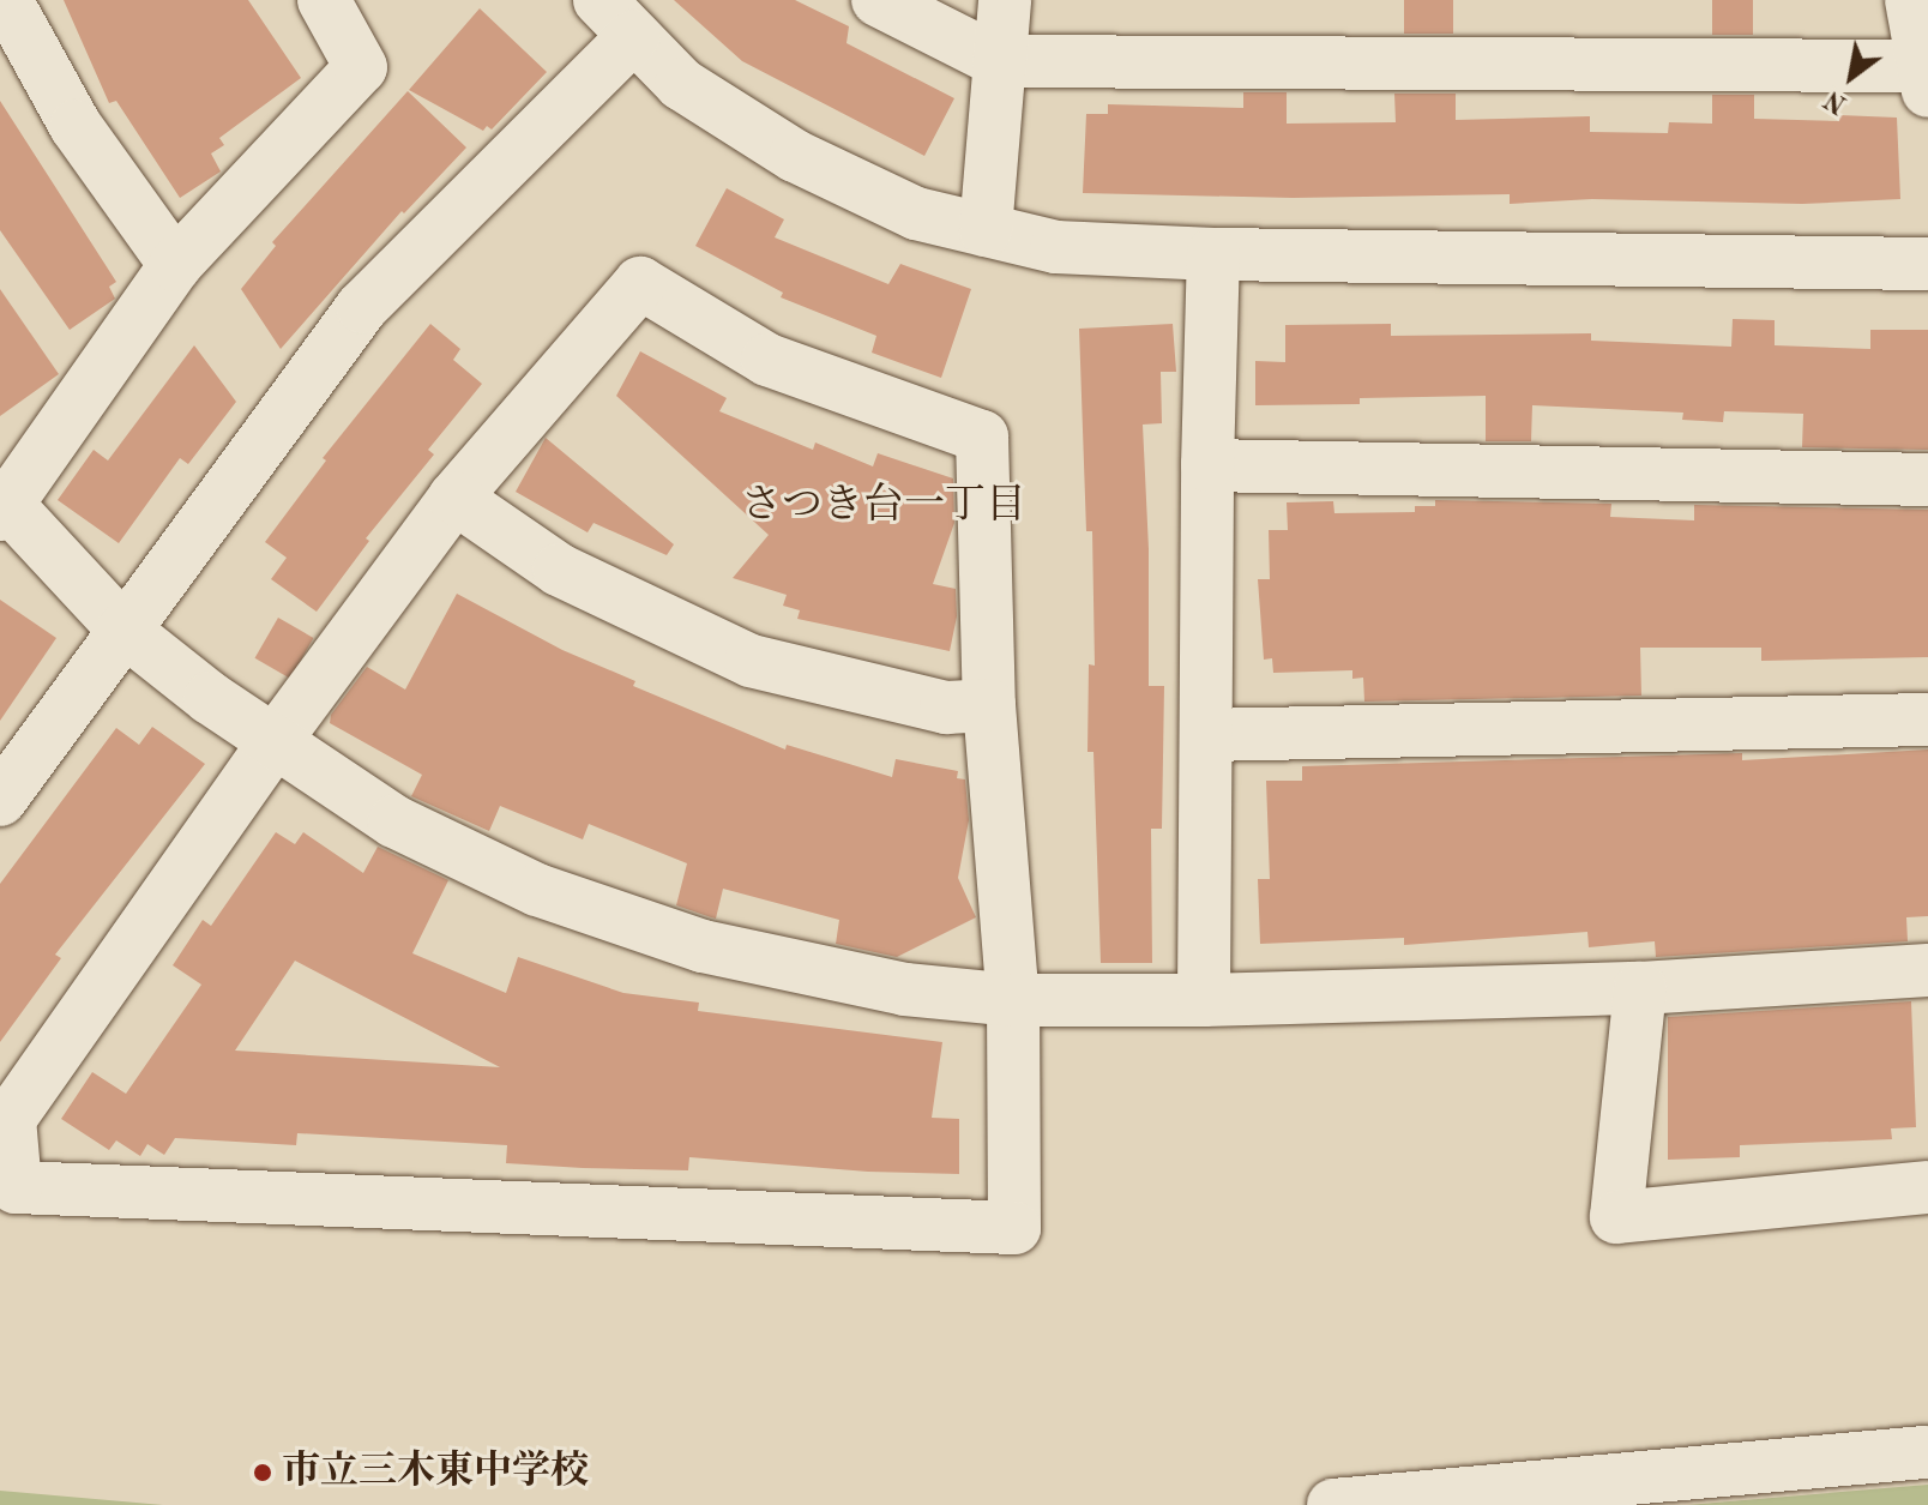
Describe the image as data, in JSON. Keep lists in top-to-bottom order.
{
  "districts": ["さつき台一丁目"],
  "places": ["市立三木東中学校"],
  "north": "bottom left"
}
